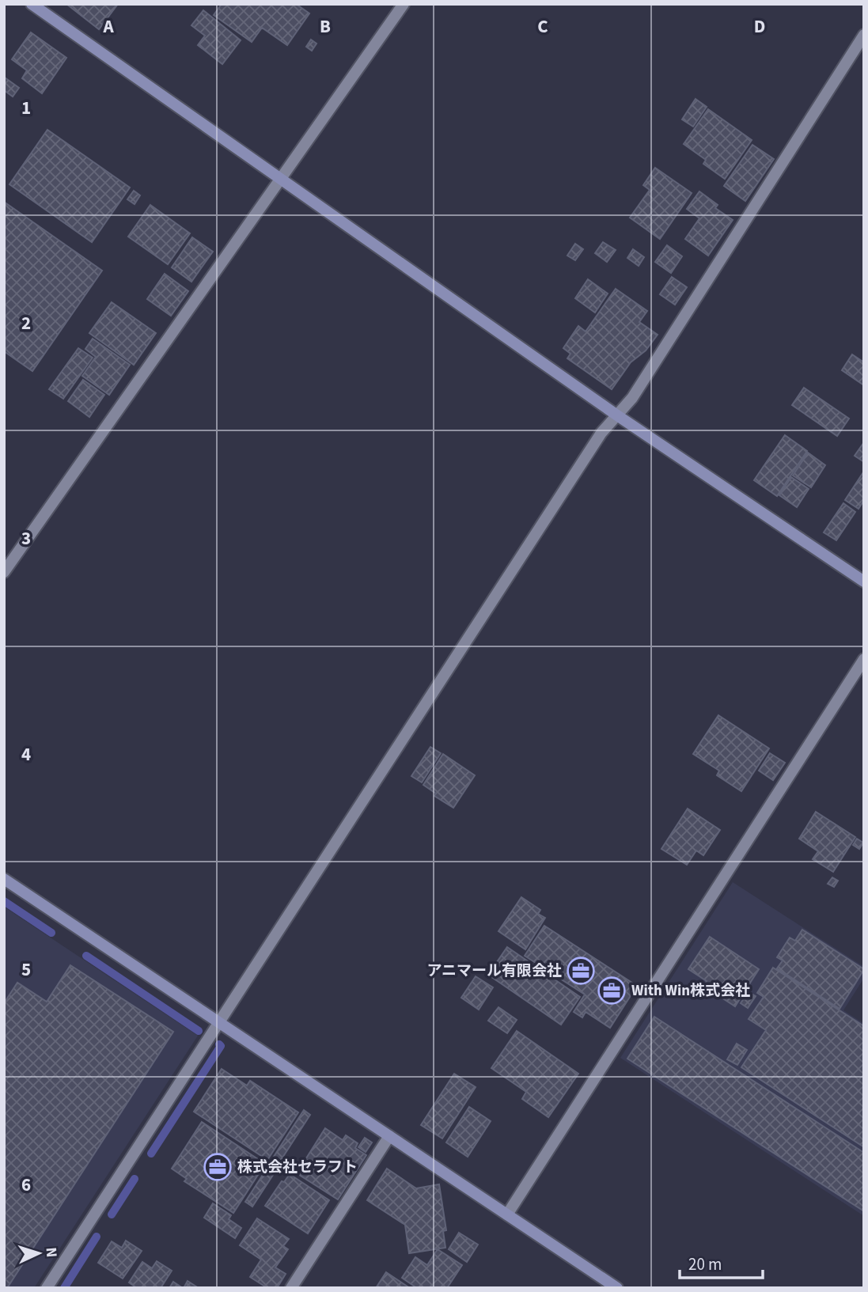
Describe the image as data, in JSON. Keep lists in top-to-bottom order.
{
  "places": {
    "office": ["アニマール有限会社", "With Win株式会社", "株式会社セラフト"]
  },
  "scale_bar": "20 m",
  "north": "right",
  "grid": {
    "columns": [
      "A",
      "B",
      "C",
      "D"
    ],
    "rows": [
      "1",
      "2",
      "3",
      "4",
      "5",
      "6"
    ]
  }
}
